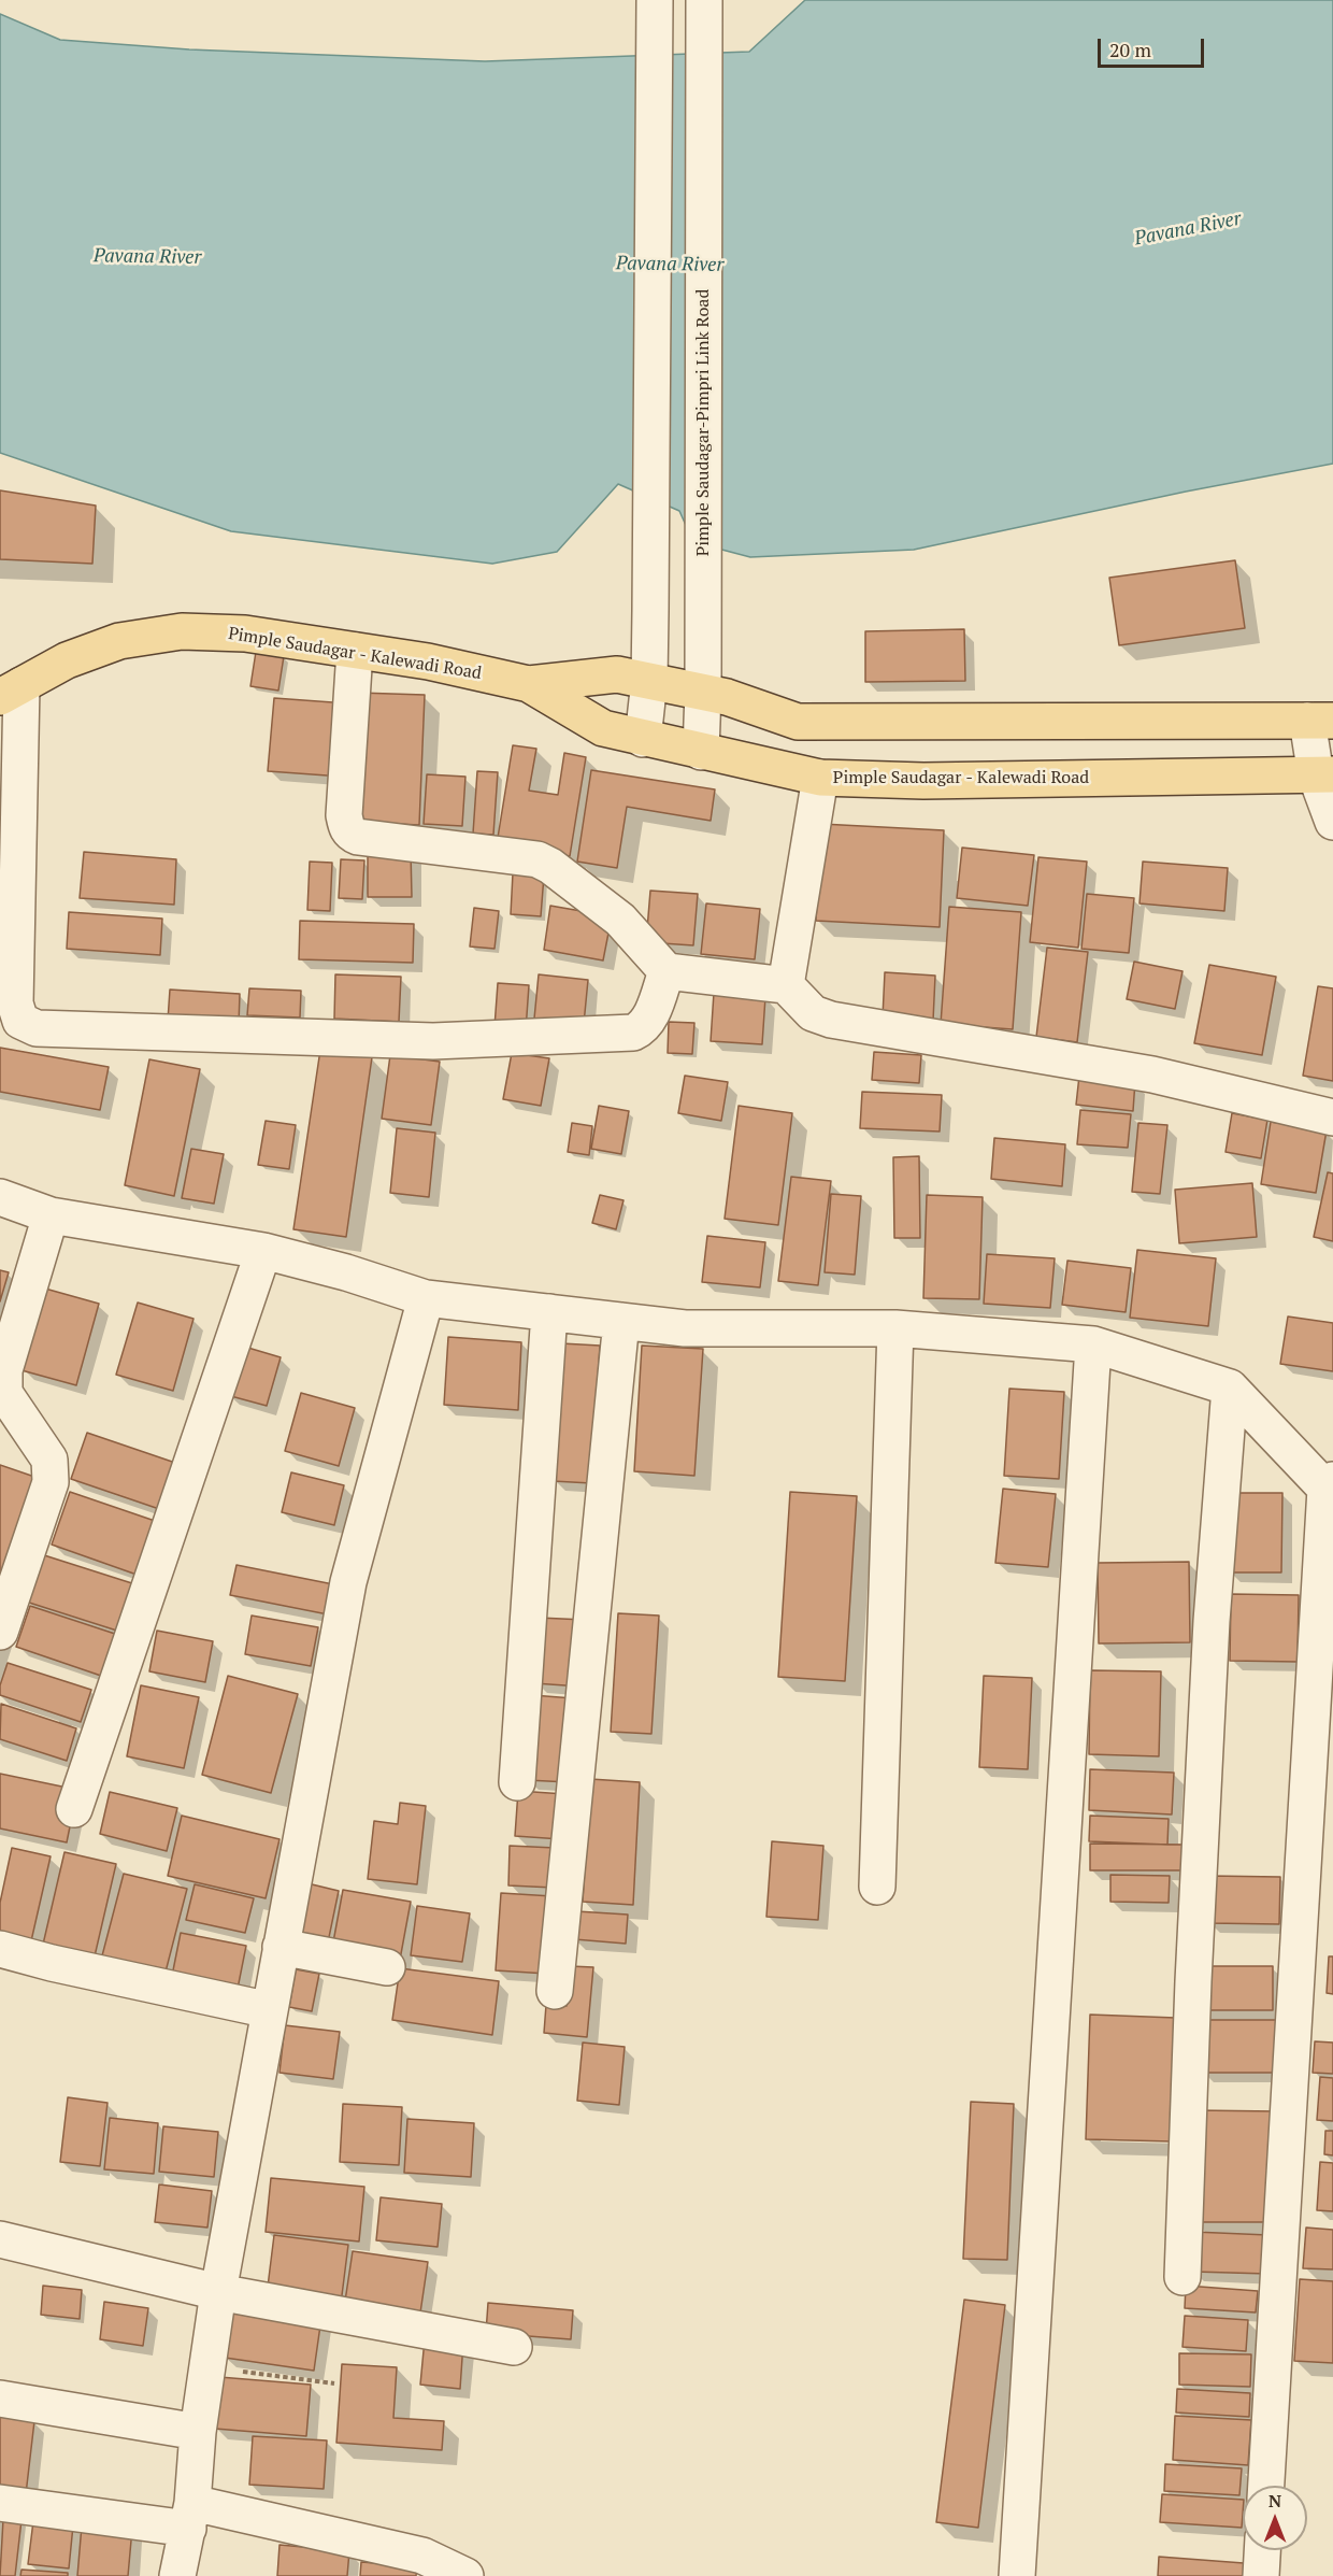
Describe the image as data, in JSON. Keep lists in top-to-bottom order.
{
  "streets": {
    "main road": ["Pimple Saudagar - Kalewadi Road"],
    "street": ["Pimple Saudagar-Pimpri Link Road"]
  },
  "crossings": [
    ["Pimple Saudagar-Pimpri Link Road", "Pimple Saudagar - Kalewadi Road"]
  ],
  "water": ["Pavana River"],
  "scale_bar": "20 m",
  "north": "top"
}
